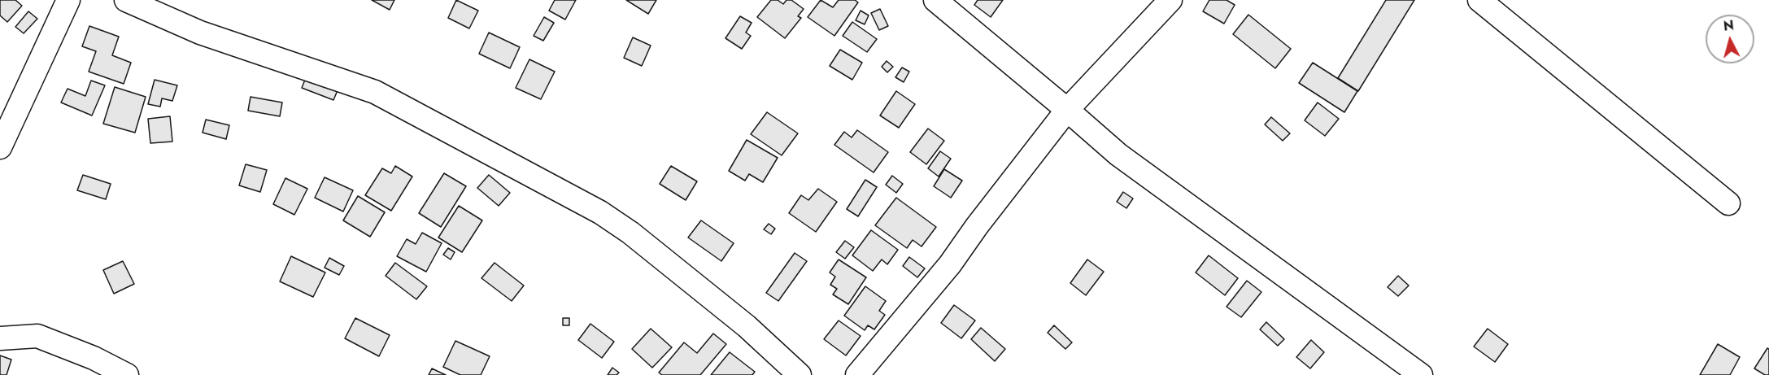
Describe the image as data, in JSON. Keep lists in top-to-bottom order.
{
  "north": "top"
}
